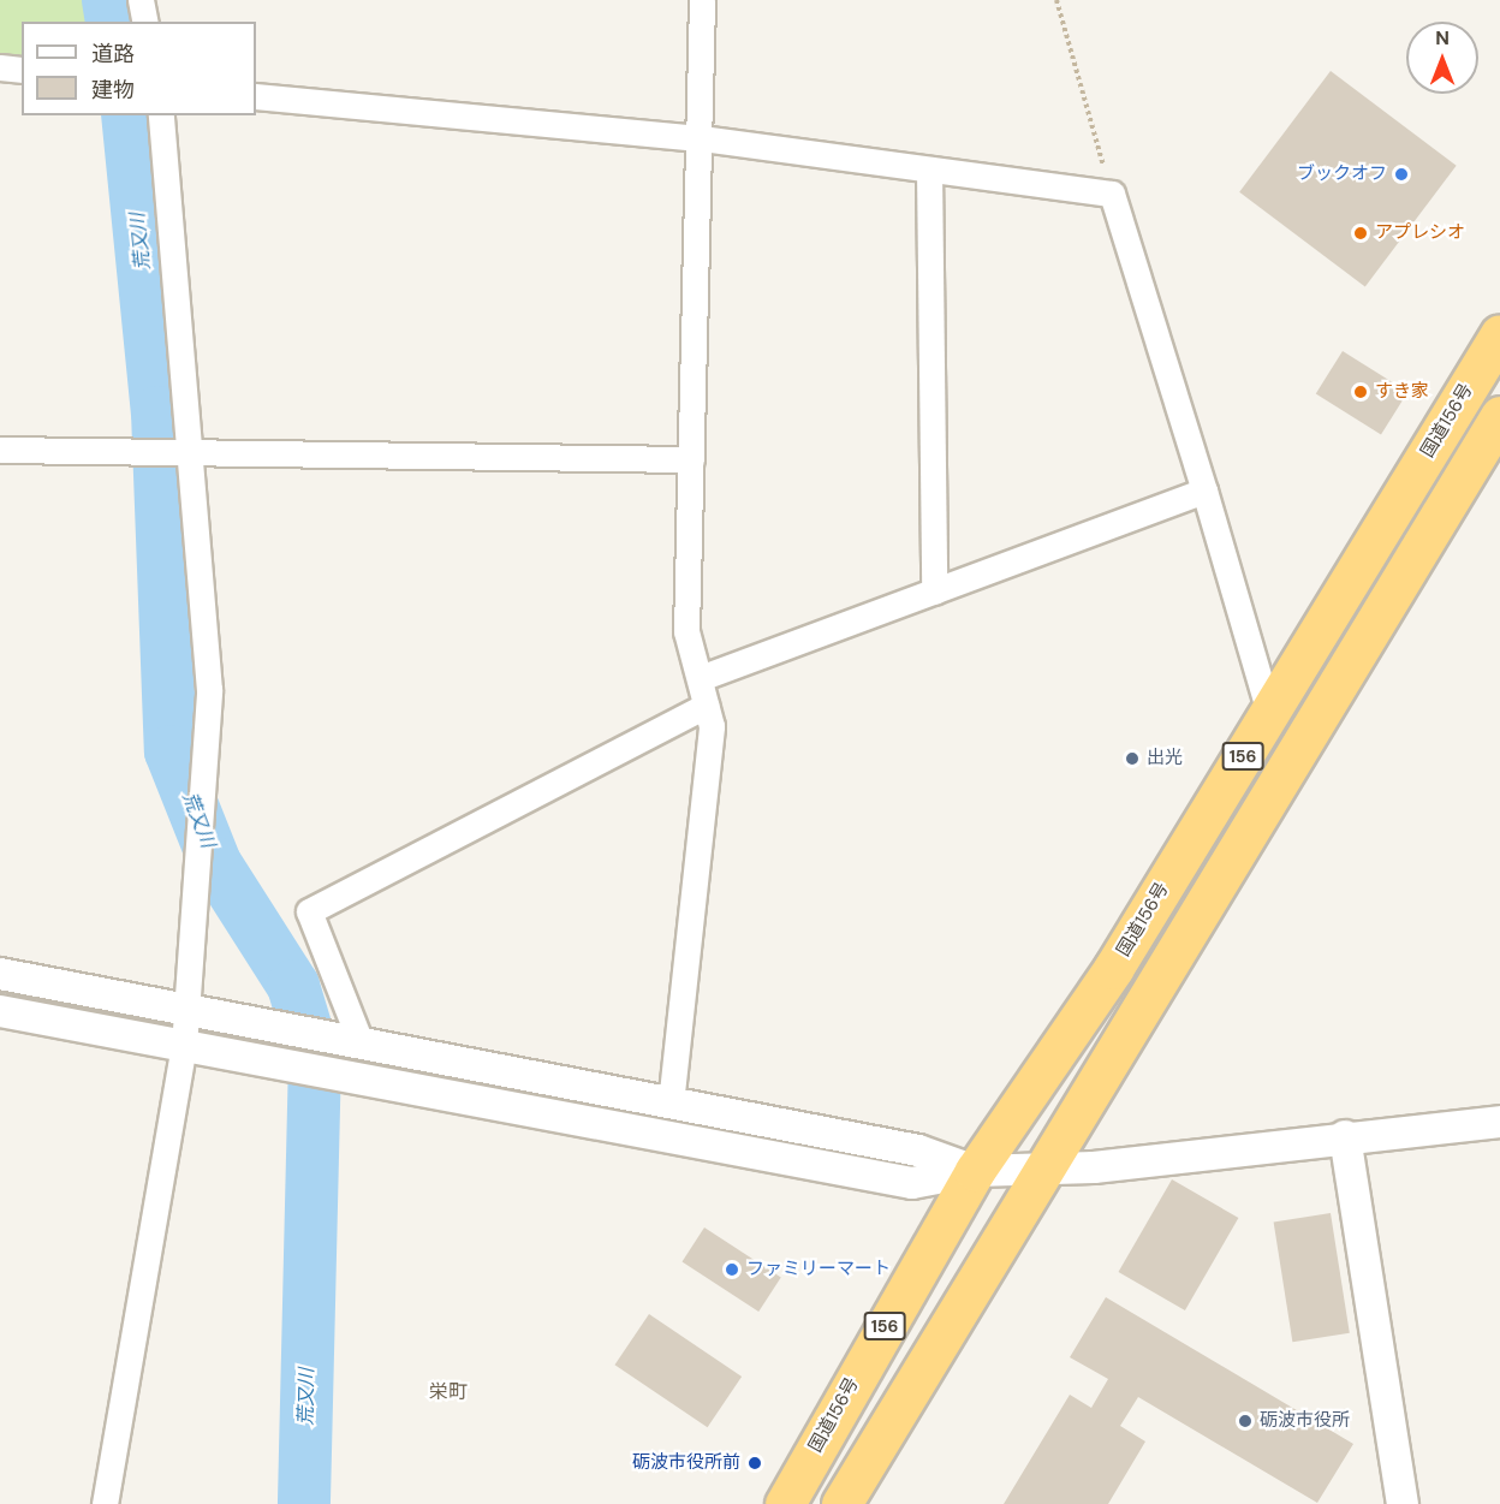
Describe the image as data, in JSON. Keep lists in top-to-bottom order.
{
  "streets": {
    "highway": ["国道156号", "156"]
  },
  "districts": ["栄町"],
  "water": ["荒又川"],
  "places": [
    "ブックオフ",
    "アプレシオ",
    "すき家",
    "出光",
    "ファミリーマート",
    "砺波市役所",
    "砺波市役所前"
  ],
  "legend": ["道路", "建物"],
  "north": "top"
}
